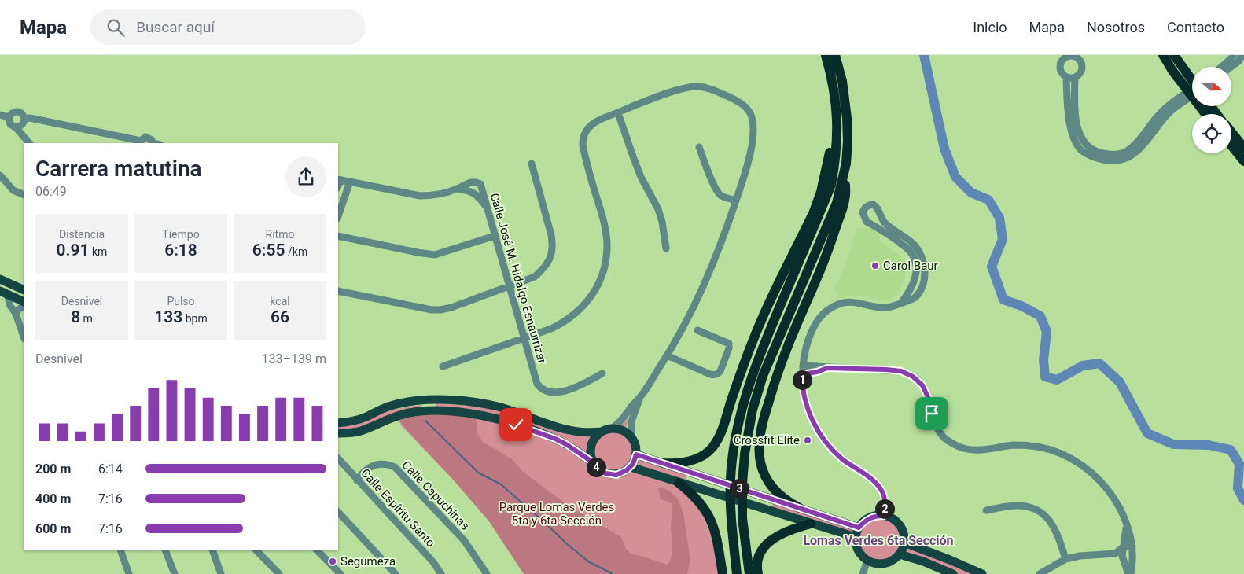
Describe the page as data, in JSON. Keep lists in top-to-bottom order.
{
  "streets": {
    "street": ["Calle José M. Hidalgo Esnaurrizar", "Calle Capuchinas", "Calle Espíritu Santo"]
  },
  "crossings": [
    ["Calle Capuchinas", "Calle Espíritu Santo"]
  ],
  "districts": ["Lomas Verdes 6ta Sección"],
  "parks": ["Parque Lomas Verdes 5ta y 6ta Sección"],
  "places": ["Carol Baur", "Crossfit Elite", "Segumeza"],
  "north": "right",
  "page": {
    "header": "Mapa",
    "search": "Buscar aquí",
    "nav": [
      "Inicio",
      "Mapa",
      "Nosotros",
      "Contacto"
    ],
    "heading": ["Carrera matutina", "06:49"],
    "stats": [
      ["Distancia", "0.91 km"],
      ["Tiempo", "6:18"],
      ["Ritmo", "6:55 /km"],
      ["Desnivel", "8 m"],
      ["Pulso", "133 bpm"],
      ["kcal", "66"]
    ],
    "chart": ["Desnivel", "133–139 m"],
    "pins": [
      "1",
      "4",
      "3",
      "2"
    ],
    "list": [
      {
        "name": "200 m",
        "note": "6:14"
      },
      {
        "name": "400 m",
        "note": "7:16"
      },
      {
        "name": "600 m",
        "note": "7:16"
      }
    ]
  }
}
